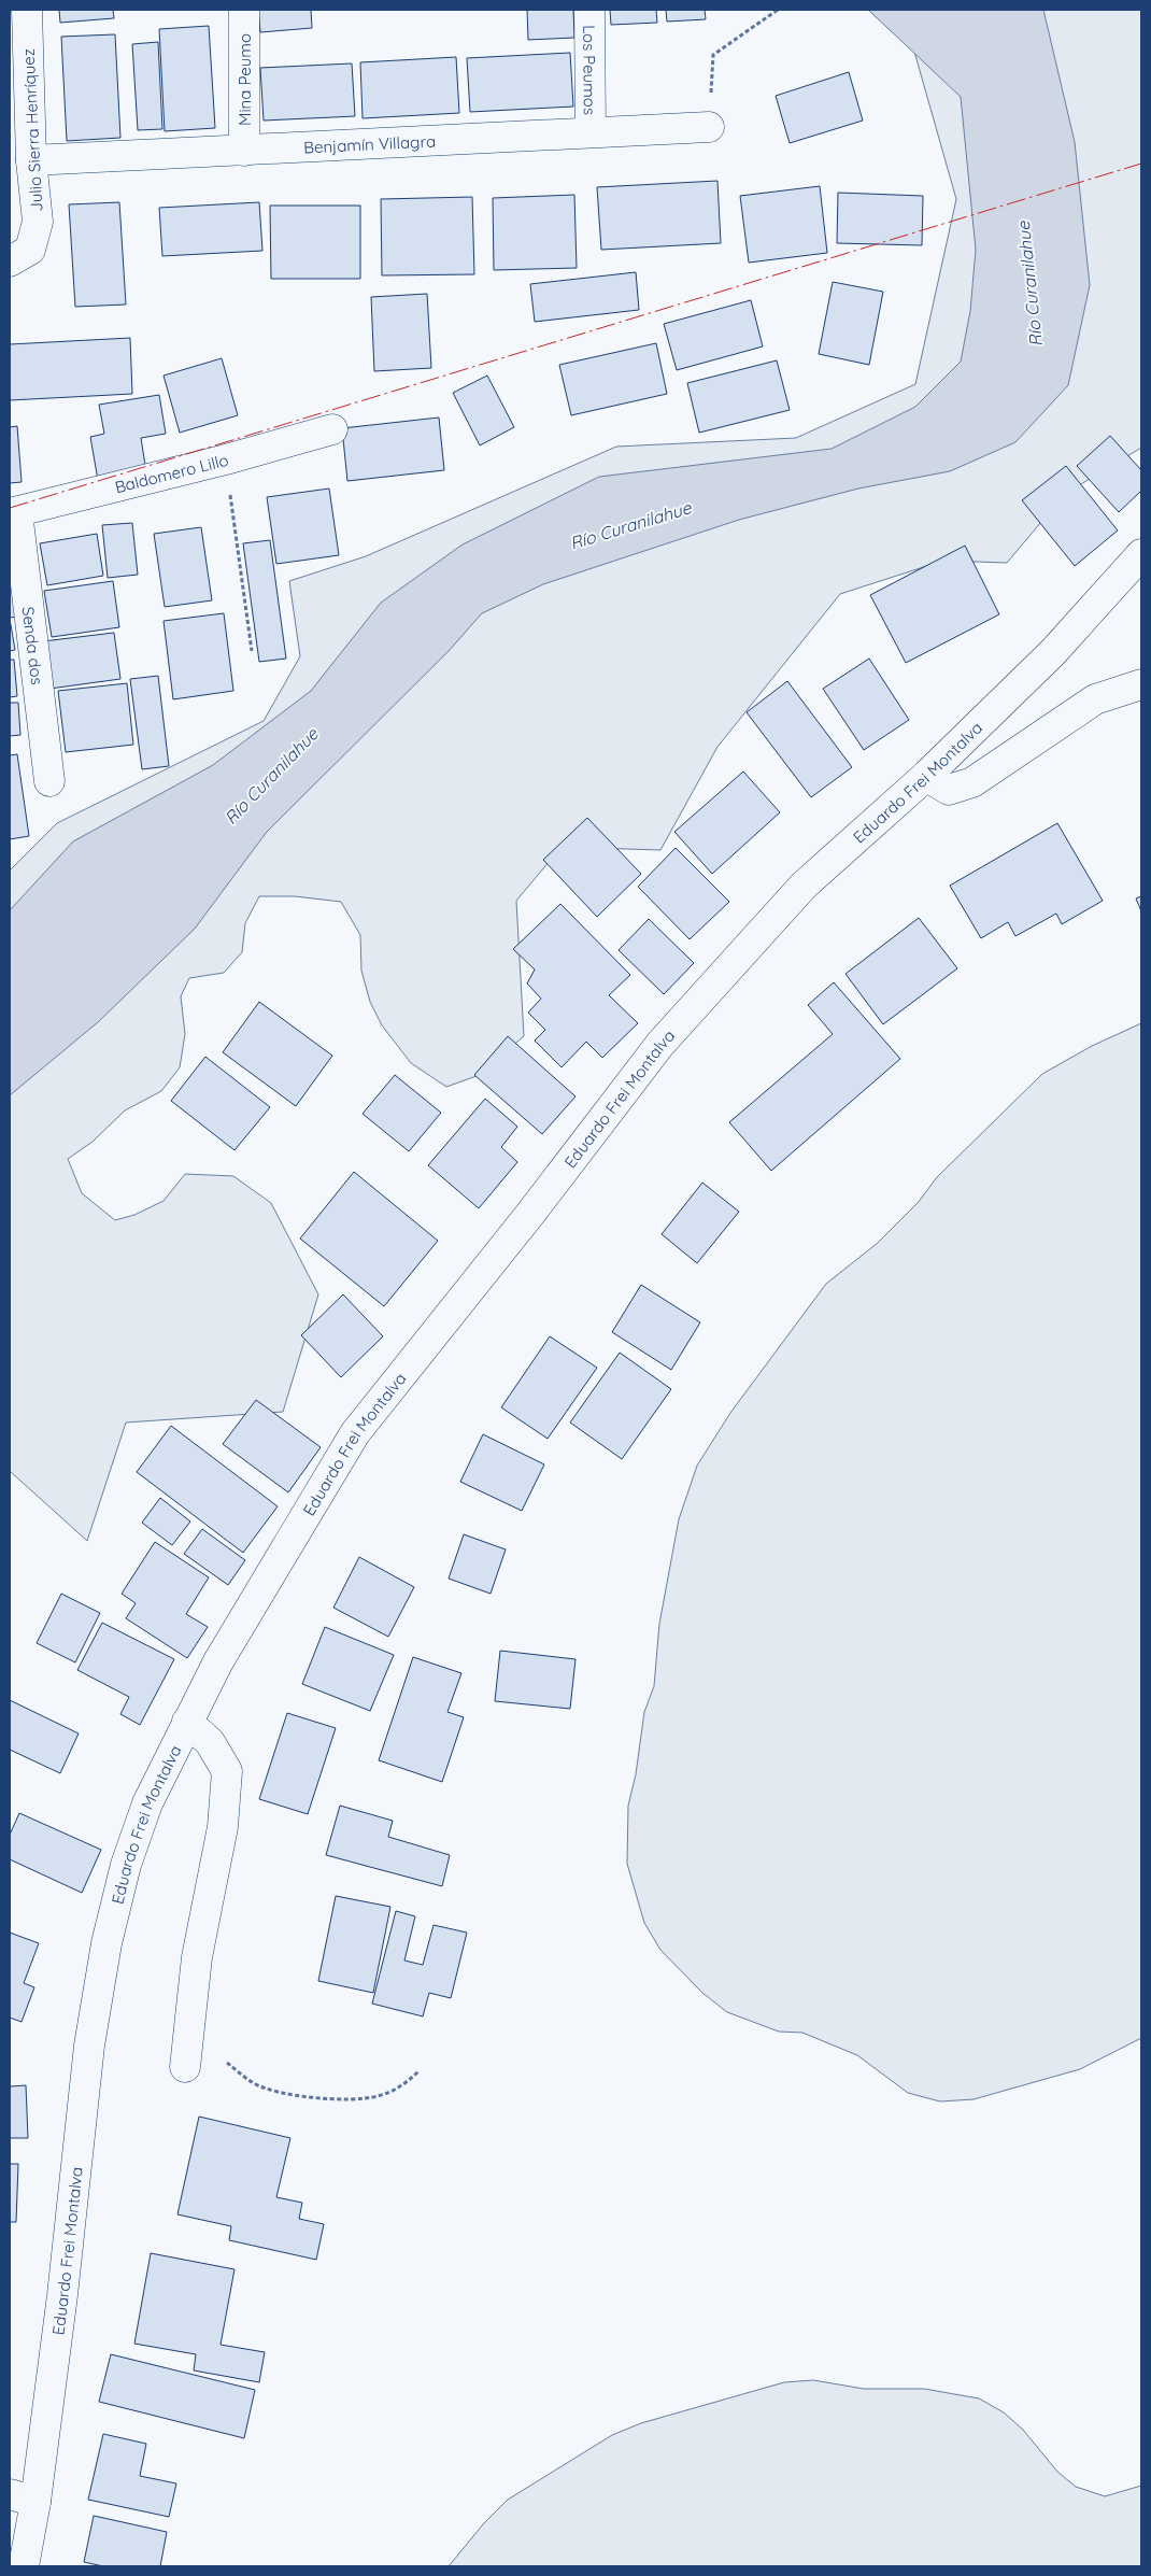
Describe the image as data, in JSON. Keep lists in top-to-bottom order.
{
  "streets": {
    "street": [
      "Los Peumos",
      "Mina Peumo",
      "Julio Sierra Henríquez",
      "Benjamín Villagra",
      "Baldomero Lillo",
      "Senda dos",
      "Eduardo Frei Montalva"
    ]
  },
  "crossings": [
    ["Los Peumos", "Benjamín Villagra"],
    ["Mina Peumo", "Benjamín Villagra"],
    ["Julio Sierra Henríquez", "Benjamín Villagra"],
    ["Baldomero Lillo", "Senda dos"]
  ],
  "water": ["Río Curanilahue"]
}
